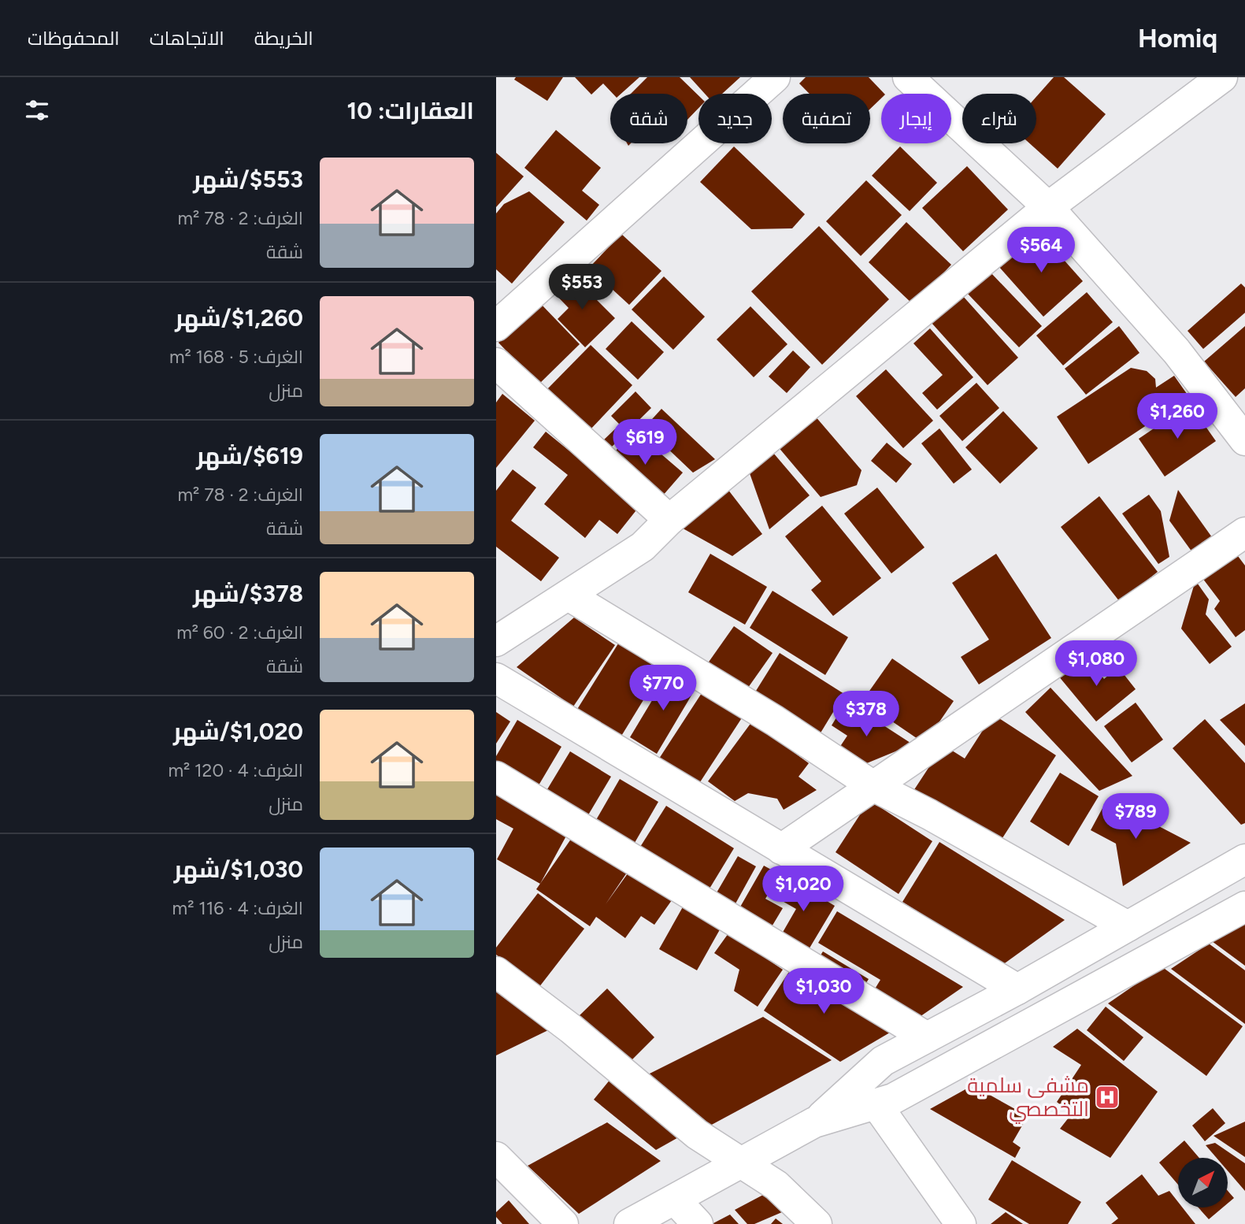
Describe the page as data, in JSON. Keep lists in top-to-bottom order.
{
  "places": {
    "hospital": ["مشفى سلمية التخصصي"]
  },
  "north": "top right",
  "page": {
    "header": "Homiq",
    "nav": ["الخريطة", "الاتجاهات", "المحفوظات"],
    "heading": "العقارات: 10",
    "chip": [
      "شراء",
      "إيجار",
      "تصفية",
      "جديد",
      "شقة"
    ],
    "list": [
      {
        "name": "$553/شهر",
        "note": "الغرف: 2 · 78 m² · شقة"
      },
      {
        "name": "$1,260/شهر",
        "note": "الغرف: 5 · 168 m² · منزل"
      },
      {
        "name": "$619/شهر",
        "note": "الغرف: 2 · 78 m² · شقة"
      },
      {
        "name": "$378/شهر",
        "note": "الغرف: 2 · 60 m² · شقة"
      },
      {
        "name": "$1,020/شهر",
        "note": "الغرف: 4 · 120 m² · منزل"
      },
      {
        "name": "$1,030/شهر",
        "note": "الغرف: 4 · 116 m² · منزل"
      }
    ],
    "price": [
      "$564",
      "$553",
      "$1,260",
      "$619",
      "$1,080",
      "$770",
      "$378",
      "$789",
      "$1,020",
      "$1,030"
    ]
  }
}
